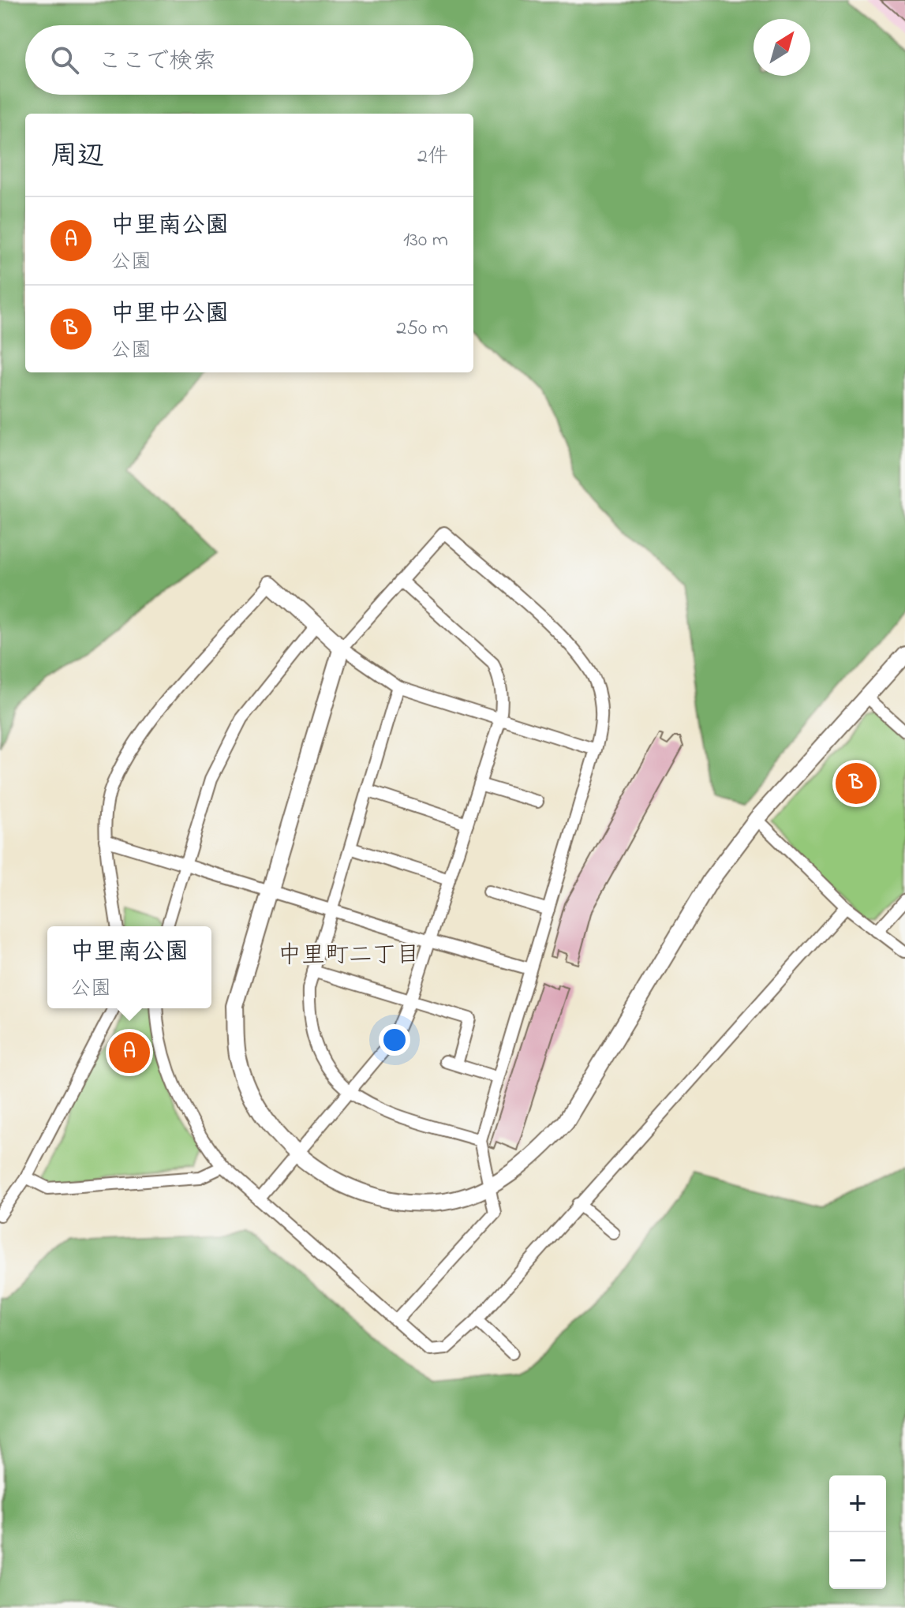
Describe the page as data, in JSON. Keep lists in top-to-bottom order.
{
  "districts": ["中里町二丁目"],
  "north": "top right",
  "page": {
    "search": "ここで検索",
    "heading": ["周辺", "2件"],
    "list": [
      {
        "mark": "A",
        "name": "中里南公園",
        "note": "公園",
        "value": "130 m"
      },
      {
        "mark": "B",
        "name": "中里中公園",
        "note": "公園",
        "value": "250 m"
      }
    ],
    "pins": ["B", "A"],
    "popup": ["中里南公園", "公園"],
    "map_buttons": ["+", "−"]
  }
}
